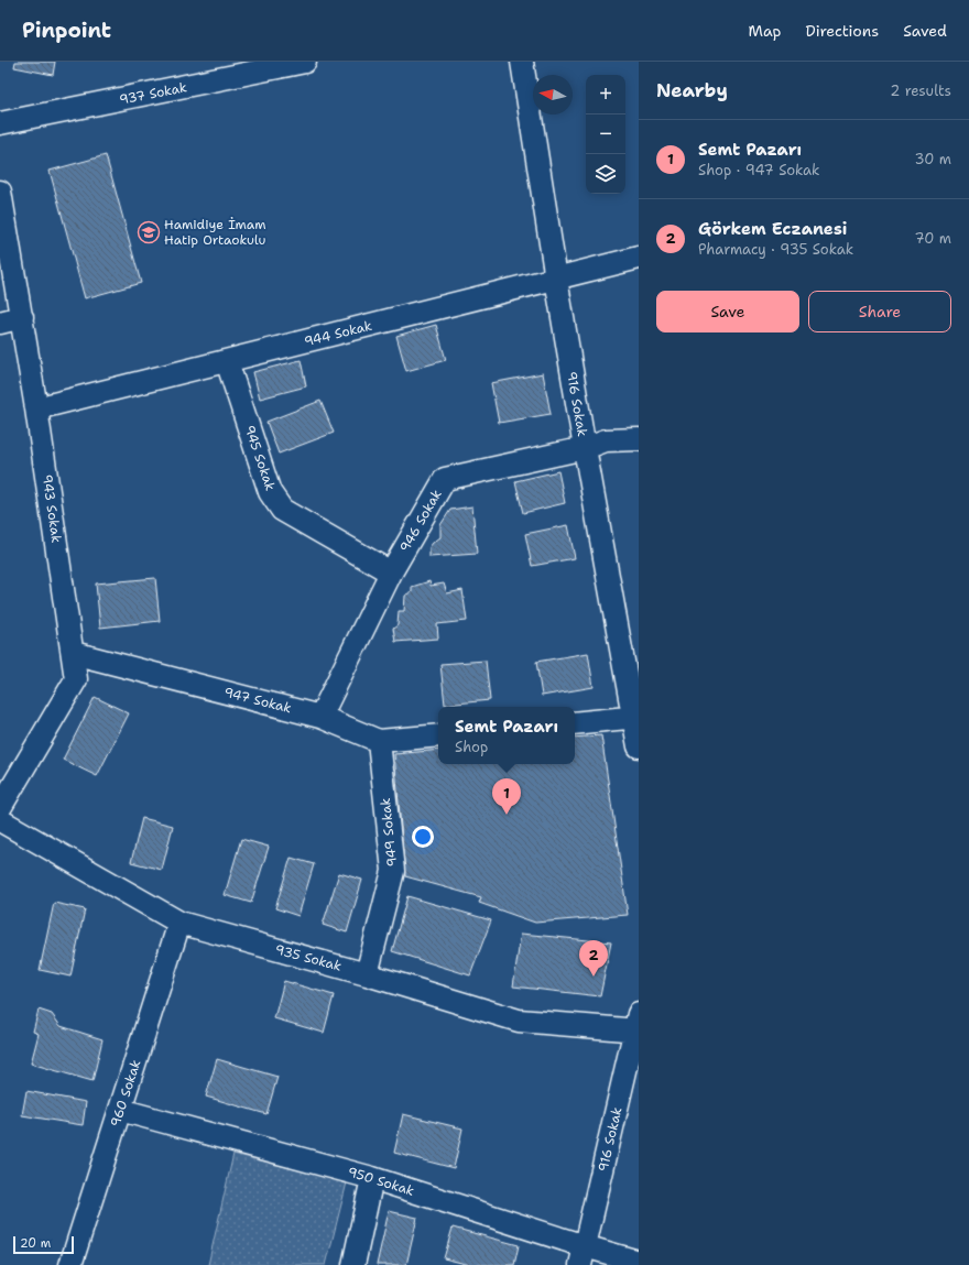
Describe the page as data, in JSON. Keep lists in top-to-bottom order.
{
  "streets": {
    "street": [
      "937 Sokak",
      "944 Sokak",
      "916 Sokak",
      "945 Sokak",
      "943 Sokak",
      "946 Sokak",
      "947 Sokak",
      "949 Sokak",
      "935 Sokak",
      "960 Sokak",
      "950 Sokak"
    ]
  },
  "crossings": [
    ["944 Sokak", "916 Sokak"],
    ["944 Sokak", "945 Sokak"],
    ["944 Sokak", "943 Sokak"],
    ["916 Sokak", "946 Sokak"],
    ["916 Sokak", "935 Sokak"],
    ["916 Sokak", "950 Sokak"],
    ["945 Sokak", "946 Sokak"],
    ["943 Sokak", "947 Sokak"],
    ["946 Sokak", "947 Sokak"],
    ["947 Sokak", "949 Sokak"],
    ["949 Sokak", "935 Sokak"],
    ["935 Sokak", "960 Sokak"],
    ["960 Sokak", "950 Sokak"]
  ],
  "places": {
    "school or university": ["Hamidiye İmam Hatip Ortaokulu"]
  },
  "scale_bar": "20 m",
  "north": "left",
  "page": {
    "header": "Pinpoint",
    "nav": ["Map", "Directions", "Saved"],
    "heading": ["Nearby", "2 results"],
    "map_buttons": ["+", "−"],
    "list": [
      {
        "mark": "1",
        "name": "Semt Pazarı",
        "note": "Shop · 947 Sokak",
        "value": "30 m"
      },
      {
        "mark": "2",
        "name": "Görkem Eczanesi",
        "note": "Pharmacy · 935 Sokak",
        "value": "70 m"
      }
    ],
    "buttons": ["Save", "Share"],
    "popup": ["Semt Pazarı", "Shop"],
    "pins": ["1", "2"],
    "scale": "20 m"
  }
}
